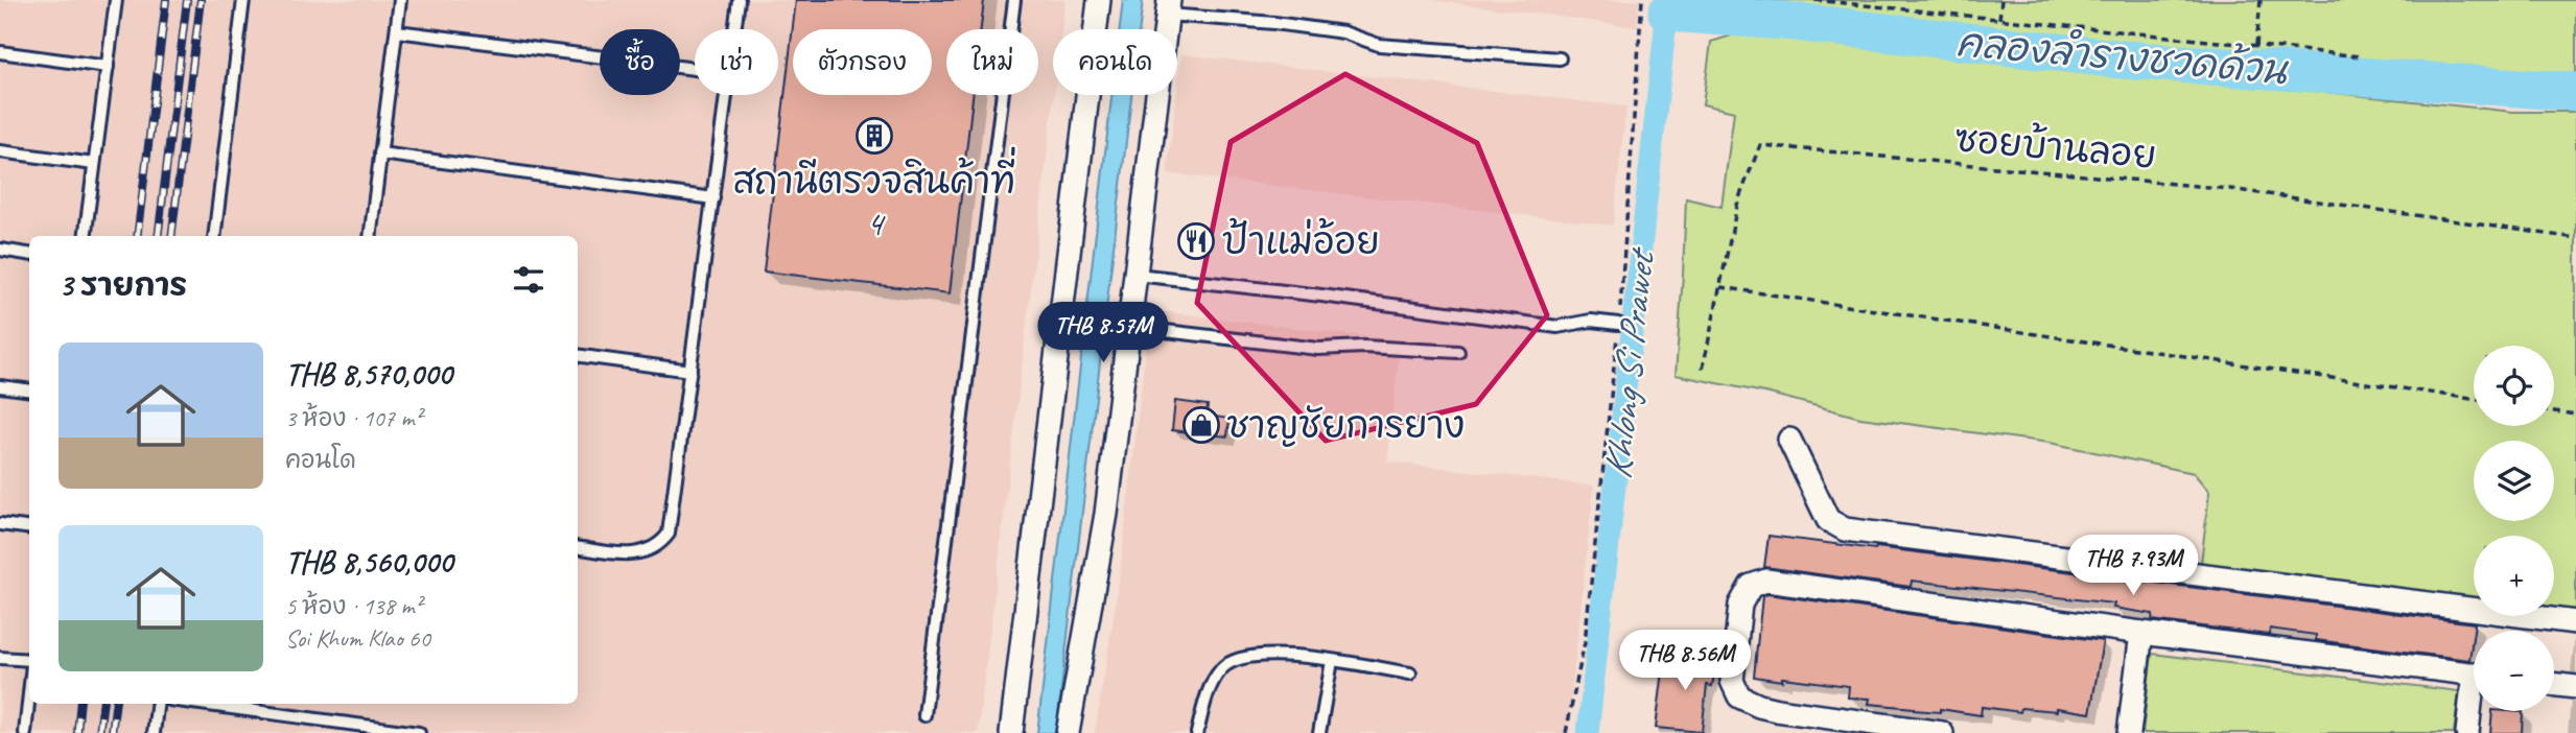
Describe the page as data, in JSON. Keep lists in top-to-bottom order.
{
  "streets": {
    "path": ["ซอยบ้านลอย"]
  },
  "water": ["คลองลำรางชวดด้วน", "Khlong Si Prawet"],
  "places": {
    "building": ["สถานีตรวจสินค้าที่ 4"],
    "restaurant": ["ป้าแม่อ้อย"],
    "shop": ["ชาญชัยการยาง"]
  },
  "page": {
    "chip": [
      "ซื้อ",
      "เช่า",
      "ตัวกรอง",
      "ใหม่",
      "คอนโด"
    ],
    "heading": "3 รายการ",
    "price": ["THB 8.57M", "THB 7.93M", "THB 8.56M"],
    "list": [
      {
        "name": "THB 8,570,000",
        "note": "3 ห้อง · 107 m² · คอนโด"
      },
      {
        "name": "THB 8,560,000",
        "note": "5 ห้อง · 138 m² · Soi Khum Klao 60"
      }
    ],
    "map_buttons": ["+", "−"]
  }
}
